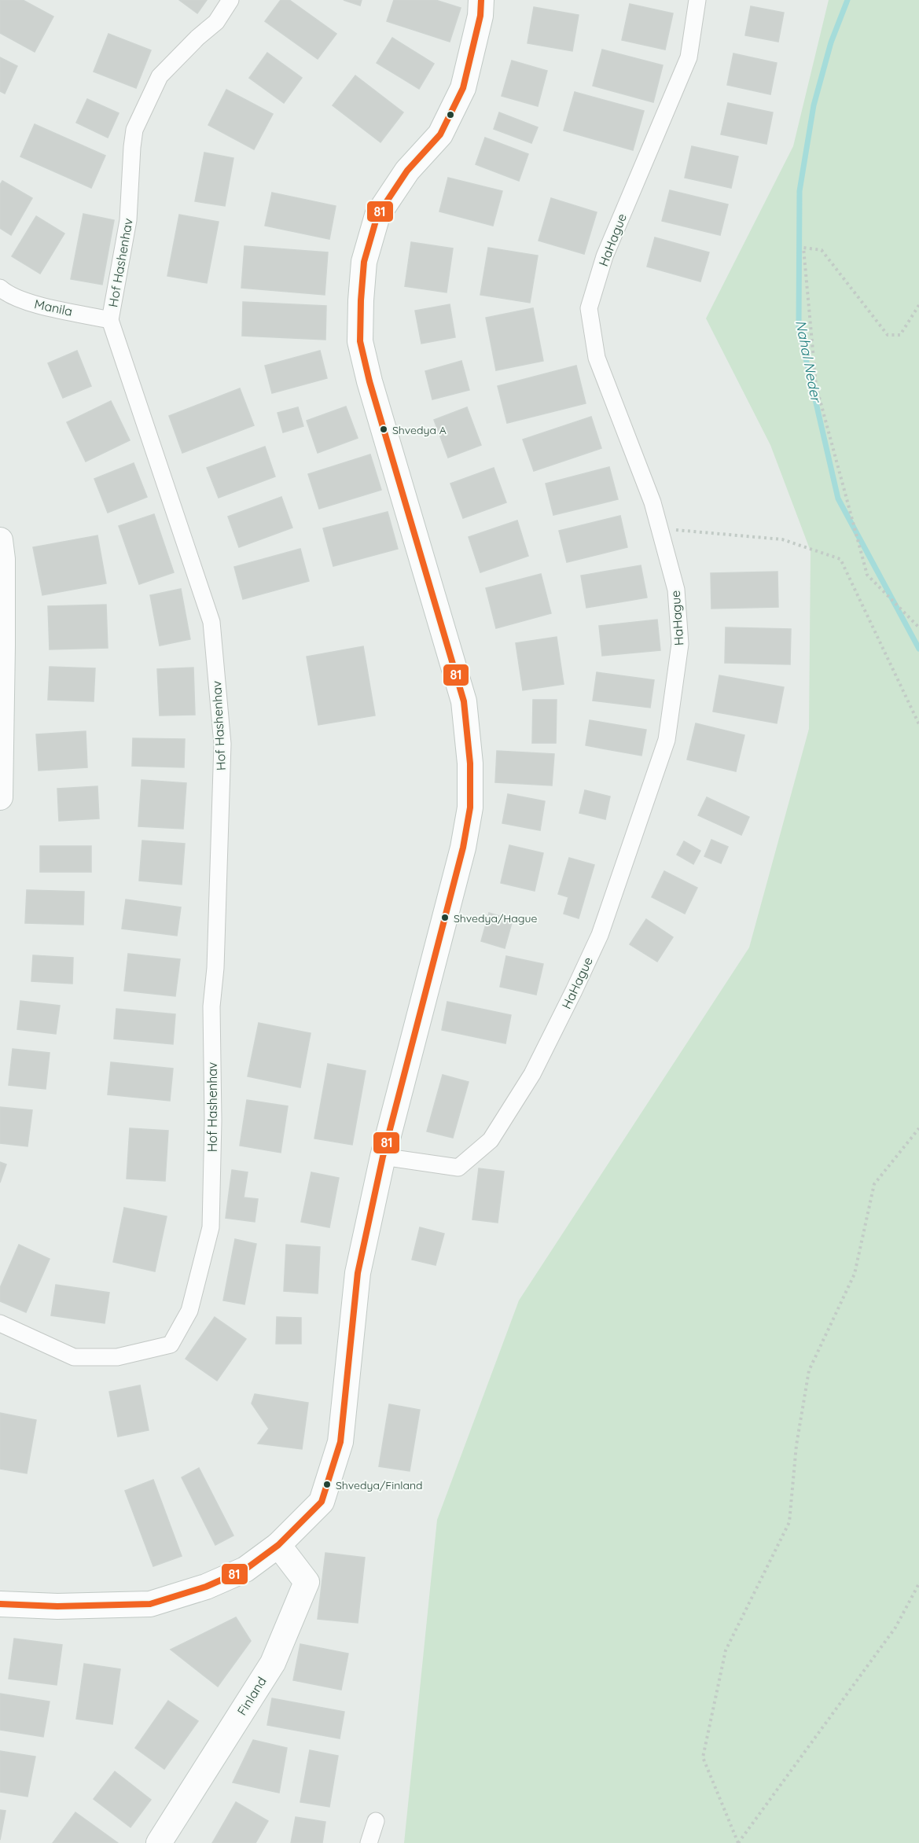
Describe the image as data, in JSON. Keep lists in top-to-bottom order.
{
  "streets": {
    "street": [
      "HaHague",
      "Hof Hashenhav",
      "Manila",
      "Finland"
    ]
  },
  "crossings": [
    ["Hof Hashenhav", "Manila"]
  ],
  "water": ["Nahal Neder"],
  "places": ["Shvedya A", "Shvedya/Hague", "Shvedya/Finland"],
  "lines": ["transit line 81"]
}
